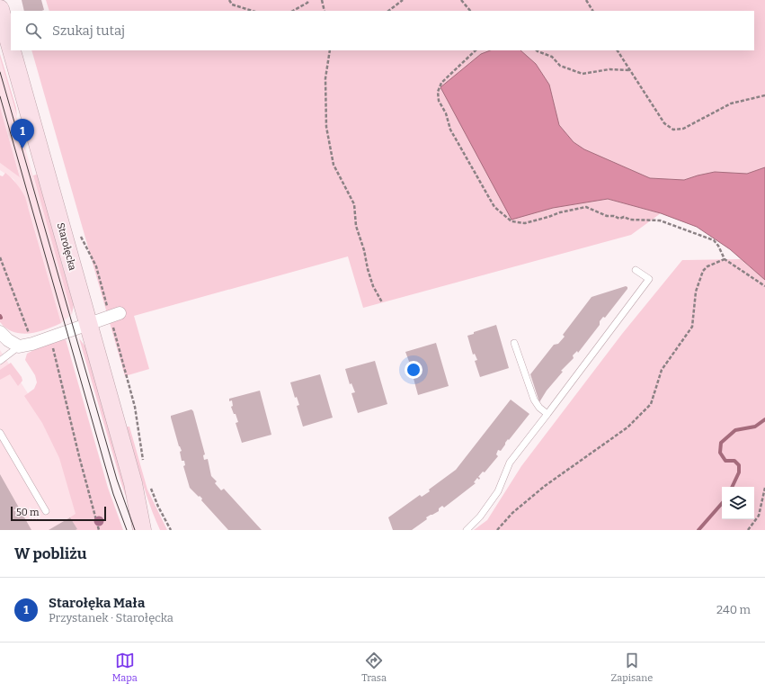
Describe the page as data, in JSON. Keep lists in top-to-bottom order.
{
  "streets": {
    "street": ["Starołęcka"]
  },
  "scale_bar": "50 m",
  "page": {
    "search": "Szukaj tutaj",
    "pins": "1",
    "scale": "50 m",
    "heading": "W pobliżu",
    "list": [
      {
        "mark": "1",
        "name": "Starołęka Mała",
        "note": "Przystanek · Starołęcka",
        "value": "240 m"
      }
    ],
    "nav": ["Mapa", "Trasa", "Zapisane"]
  }
}
